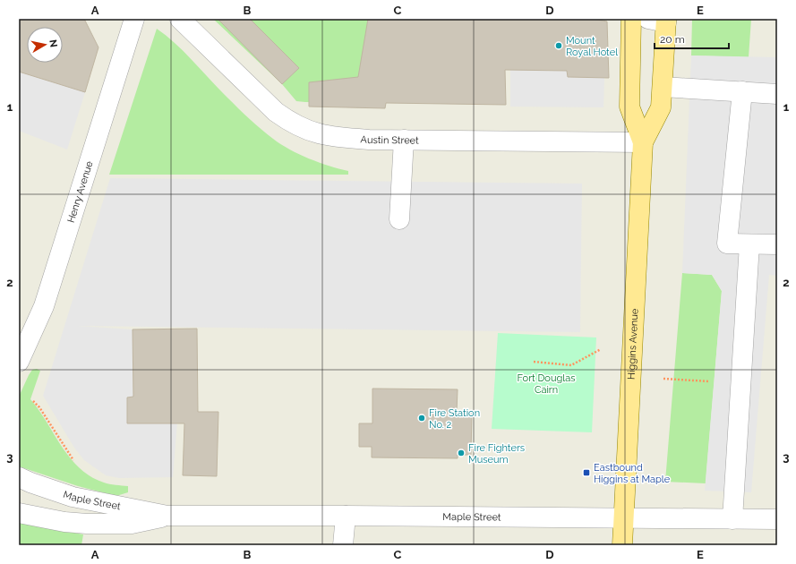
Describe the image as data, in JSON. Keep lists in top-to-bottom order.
{
  "streets": {
    "main road": ["Higgins Avenue"],
    "street": ["Austin Street", "Henry Avenue", "Maple Street"]
  },
  "crossings": [
    ["Austin Street", "Higgins Avenue"],
    ["Higgins Avenue", "Maple Street"]
  ],
  "parks": ["Fort Douglas Cairn"],
  "places": {
    "other": ["Mount Royal Hotel", "Fire Station No. 2", "Fire Fighters Museum"],
    "transit": ["Eastbound Higgins at Maple"]
  },
  "scale_bar": "20 m",
  "north": "right",
  "grid": {
    "columns": [
      "A",
      "B",
      "C",
      "D",
      "E"
    ],
    "rows": ["1", "2", "3"]
  }
}
